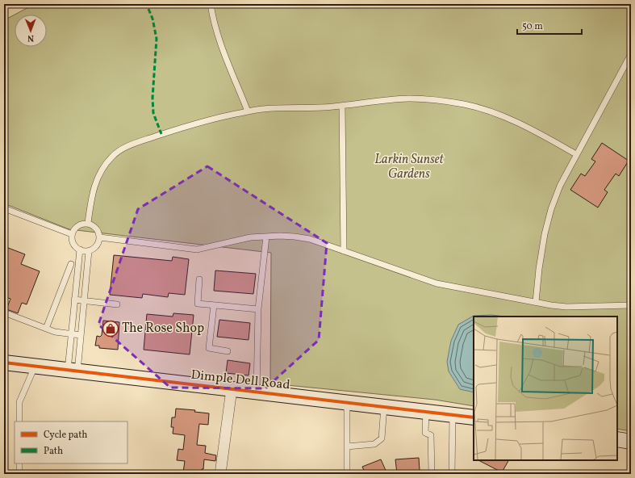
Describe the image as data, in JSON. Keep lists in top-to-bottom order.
{
  "streets": {
    "street": ["Dimple Dell Road"]
  },
  "parks": ["Larkin Sunset Gardens"],
  "places": {
    "shop": ["The Rose Shop"]
  },
  "legend": ["Cycle path", "Path"],
  "scale_bar": "50 m",
  "north": "bottom"
}
